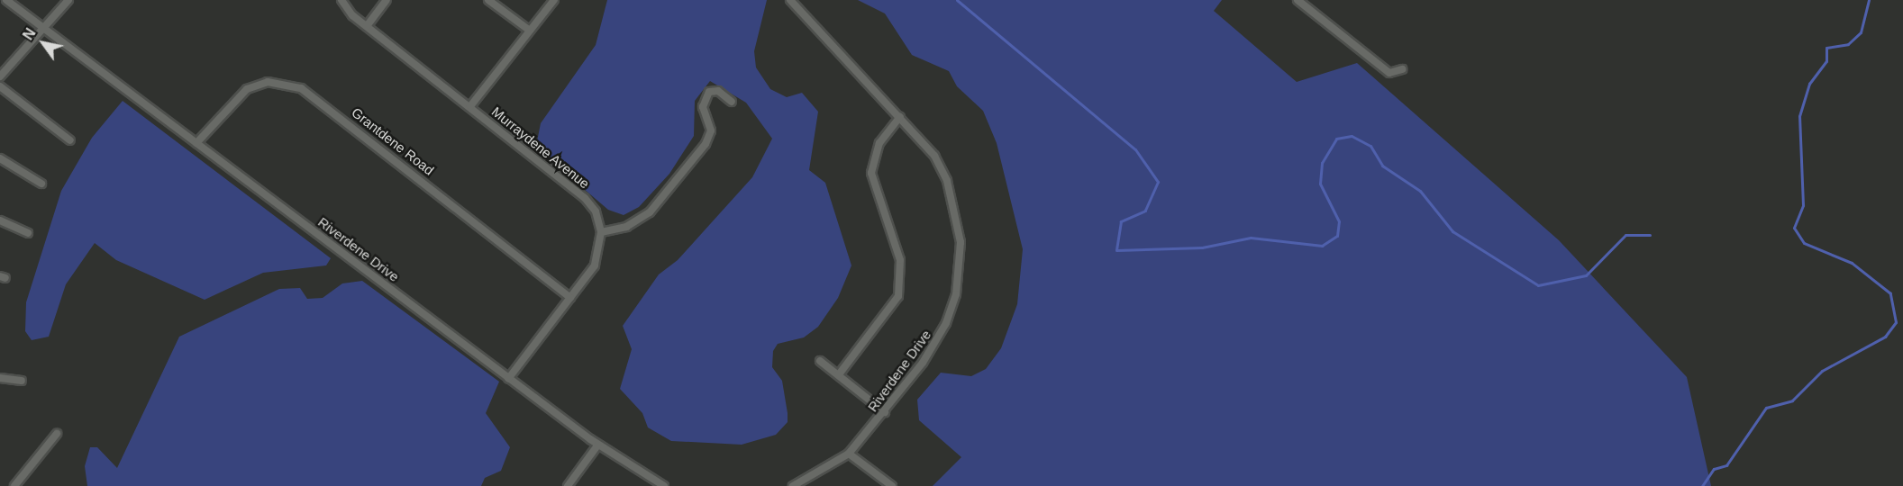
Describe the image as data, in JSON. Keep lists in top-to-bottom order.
{
  "streets": {
    "street": ["Grantdene Road", "Murraydene Avenue", "Riverdene Drive"]
  },
  "crossings": [
    ["Grantdene Road", "Riverdene Drive"]
  ],
  "north": "top left"
}
